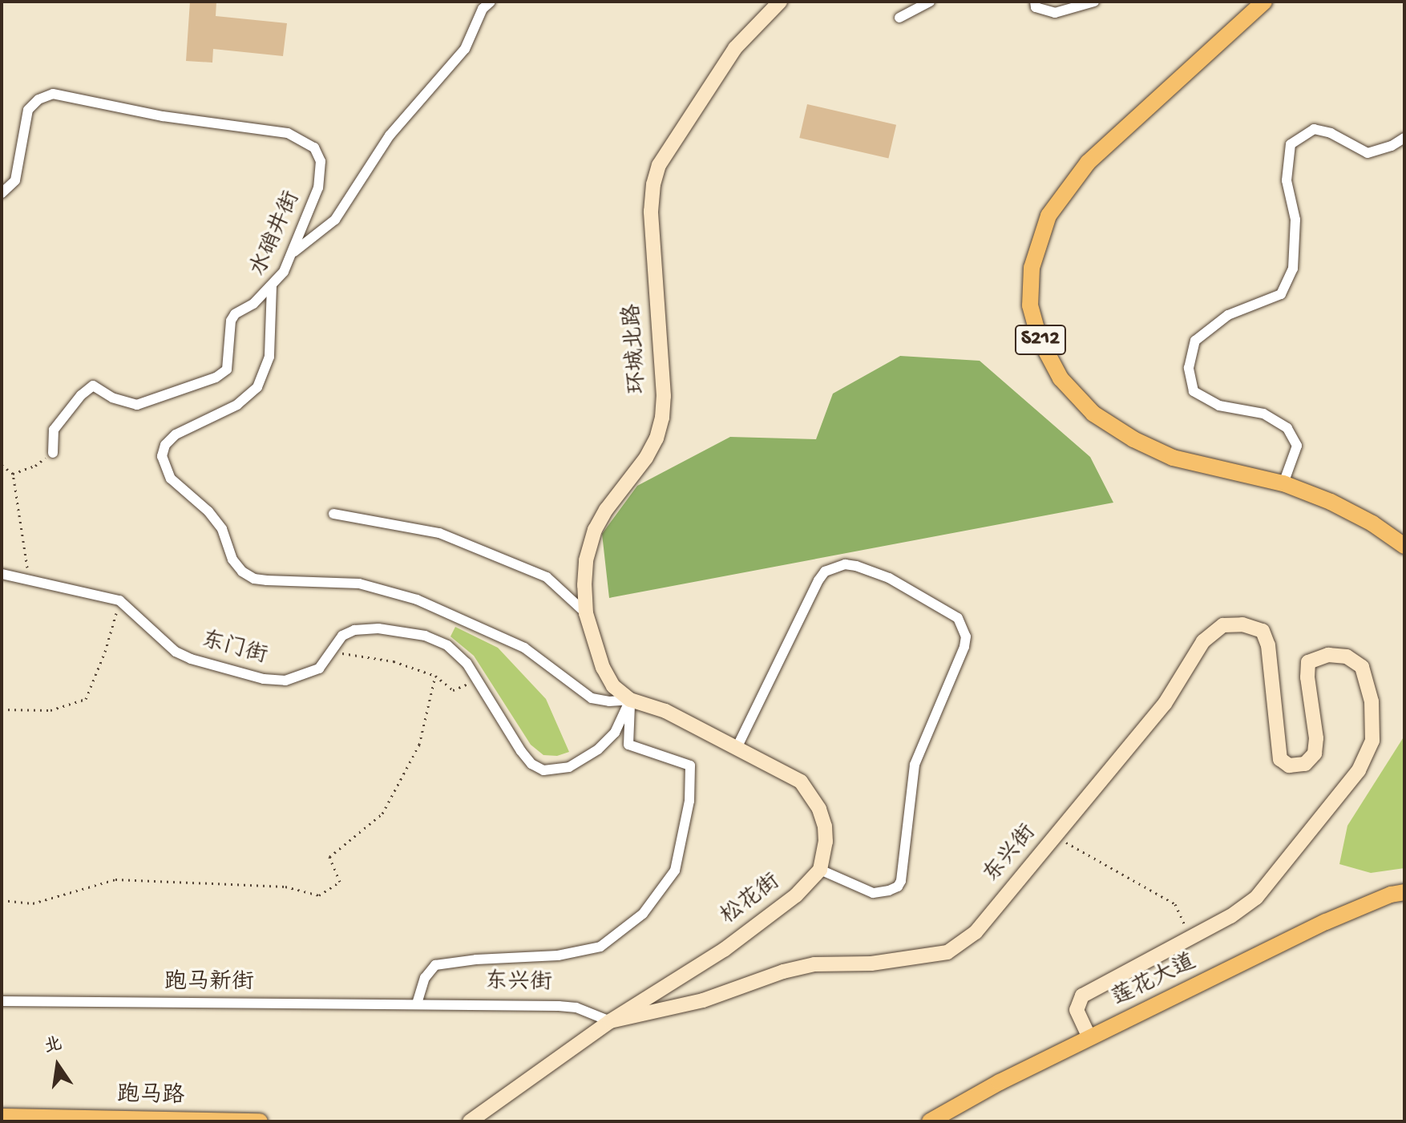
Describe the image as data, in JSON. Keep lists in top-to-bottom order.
{
  "streets": {
    "main road": ["S212", "莲花大道", "跑马路"],
    "street": [
      "水硝井街",
      "环城北路",
      "东门街",
      "东兴街",
      "松花街",
      "跑马新街"
    ]
  },
  "crossings": [
    ["水硝井街", "环城北路"],
    ["水硝井街", "东门街"],
    ["水硝井街", "东兴街"],
    ["环城北路", "东门街"],
    ["环城北路", "东兴街"],
    ["东门街", "东兴街"],
    ["东兴街", "松花街"],
    ["东兴街", "莲花大道"],
    ["东兴街", "跑马新街"]
  ],
  "north": "top"
}
